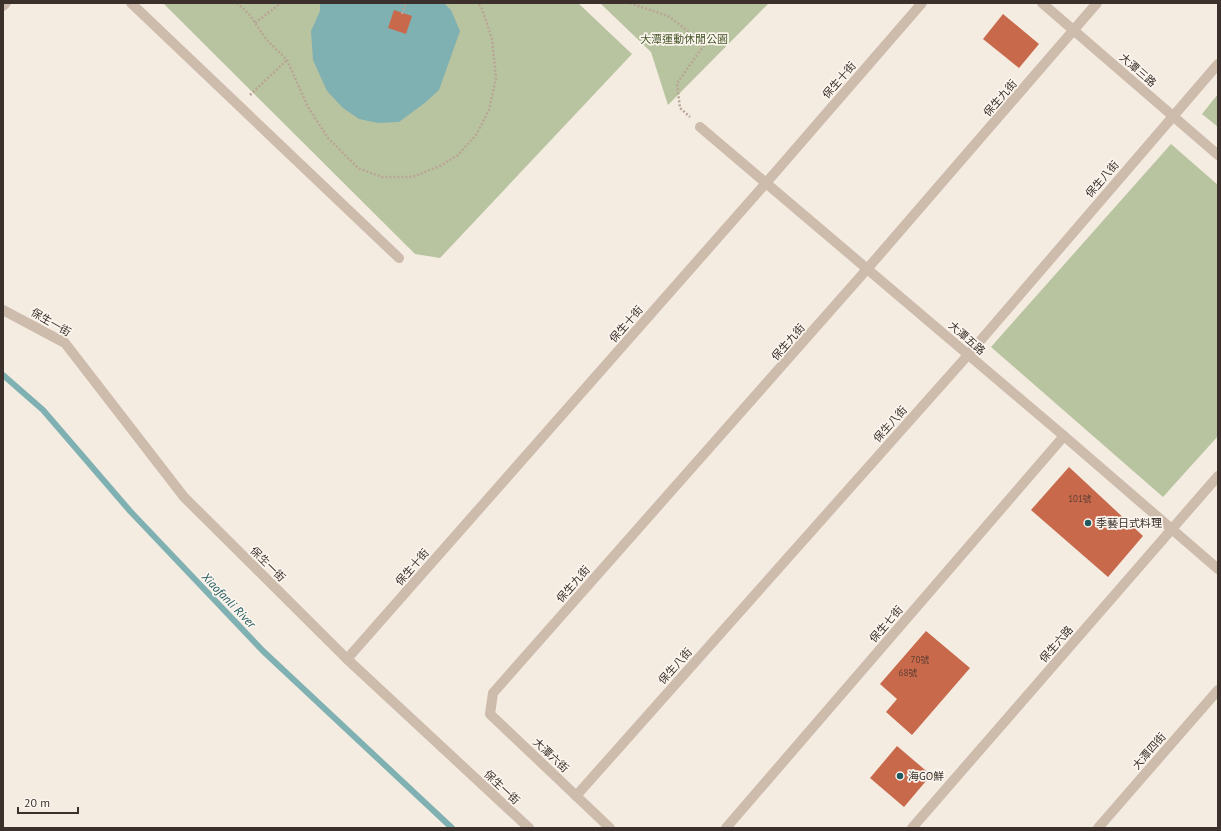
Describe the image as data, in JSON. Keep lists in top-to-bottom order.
{
  "streets": {
    "street": [
      "大潭三路",
      "保生十街",
      "保生九街",
      "保生八街",
      "保生一街",
      "大潭五路",
      "保生七街",
      "保生六路",
      "大潭四街",
      "大潭六街"
    ]
  },
  "crossings": [
    ["大潭三路", "保生九街"],
    ["大潭三路", "保生八街"],
    ["保生十街", "保生一街"],
    ["保生十街", "大潭五路"],
    ["保生九街", "大潭五路"],
    ["保生九街", "大潭六街"],
    ["保生八街", "大潭五路"],
    ["保生八街", "大潭六街"],
    ["大潭五路", "保生七街"],
    ["大潭五路", "保生六路"]
  ],
  "water": ["Xiaofanli River"],
  "parks": ["大潭運動休閒公園"],
  "places": ["季藝日式料理", "海GO鮮"],
  "house_numbers": ["101號", "70號", "68號"],
  "scale_bar": "20 m"
}
